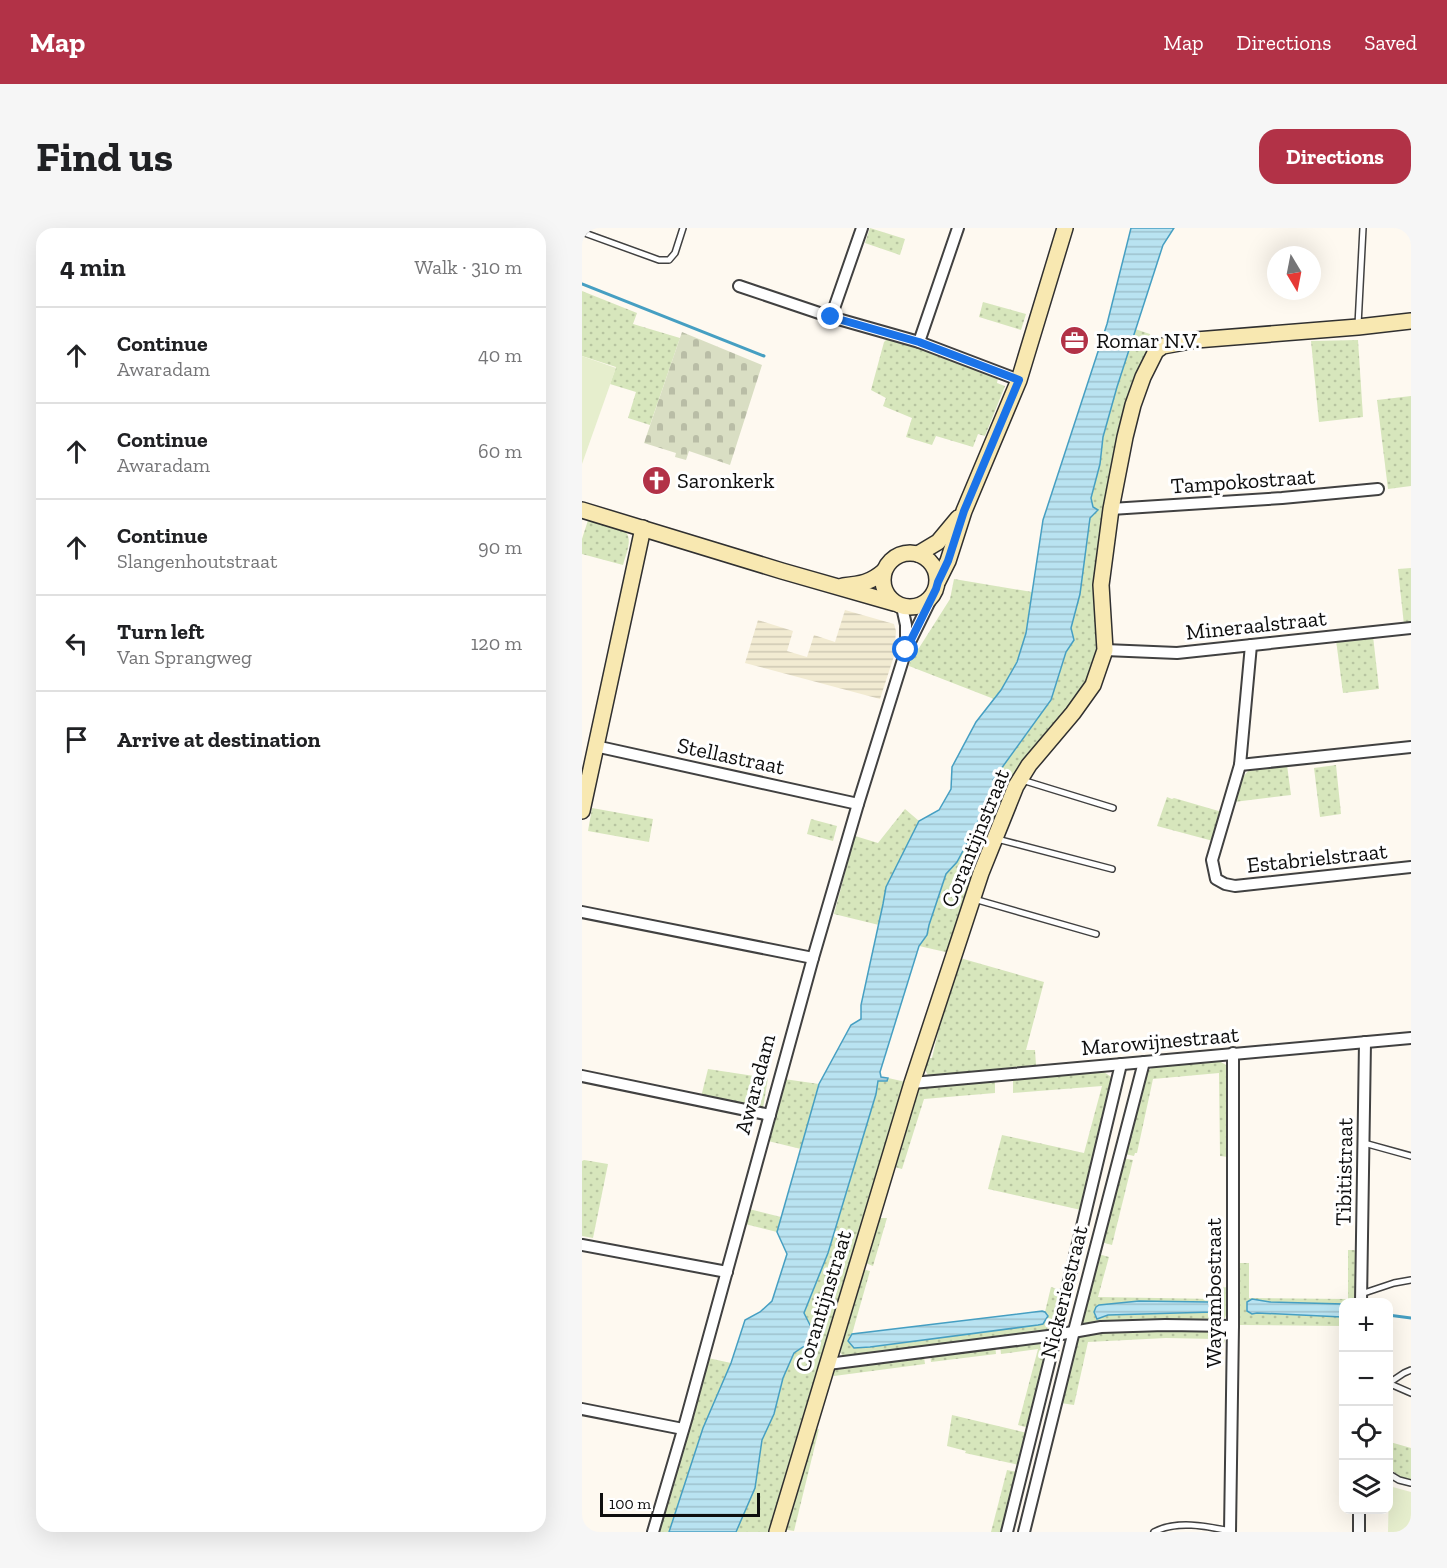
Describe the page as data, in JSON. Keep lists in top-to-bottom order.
{
  "streets": {
    "street": [
      "Tampokostraat",
      "Mineraalstraat",
      "Stellastraat",
      "Corantijnstraat",
      "Estabrielstraat",
      "Marowijnestraat",
      "Awaradam",
      "Tibitistraat",
      "Nickeriestraat",
      "Wayambostraat"
    ]
  },
  "crossings": [
    ["Tampokostraat", "Corantijnstraat"],
    ["Mineraalstraat", "Corantijnstraat"],
    ["Mineraalstraat", "Estabrielstraat"],
    ["Stellastraat", "Awaradam"],
    ["Corantijnstraat", "Marowijnestraat"],
    ["Marowijnestraat", "Tibitistraat"],
    ["Marowijnestraat", "Nickeriestraat"],
    ["Marowijnestraat", "Wayambostraat"]
  ],
  "places": {
    "office": ["Romar N.V."],
    "church": ["Saronkerk"]
  },
  "scale_bar": "100 m",
  "north": "bottom",
  "page": {
    "header": "Map",
    "nav": ["Map", "Directions", "Saved"],
    "buttons": "Directions",
    "title": "Find us",
    "heading": ["4 min", "Walk · 310 m"],
    "list": [
      ["Continue", "Awaradam", "40 m"],
      ["Continue", "Awaradam", "60 m"],
      ["Continue", "Slangenhoutstraat", "90 m"],
      ["Turn left", "Van Sprangweg", "120 m"],
      "Arrive at destination"
    ],
    "map_buttons": ["+", "−"],
    "scale": "100 m"
  }
}
